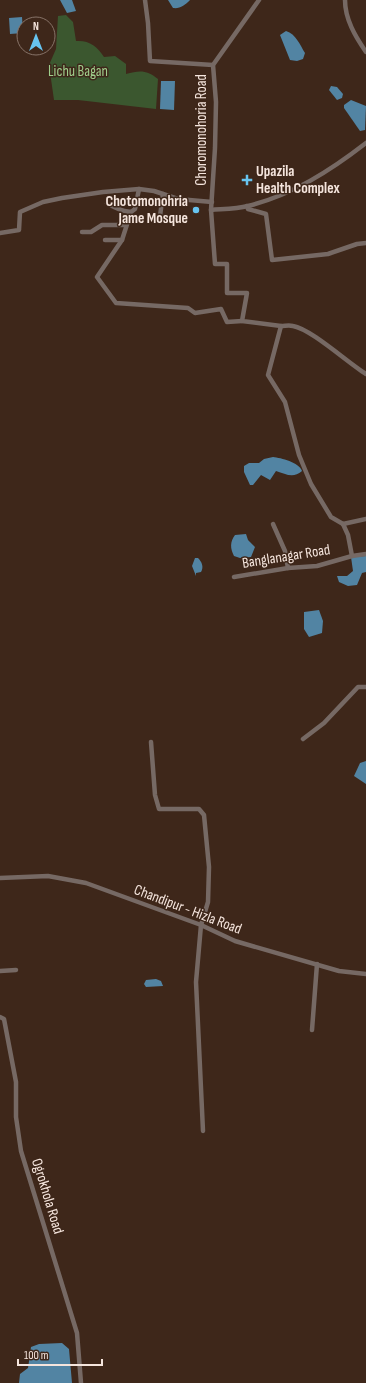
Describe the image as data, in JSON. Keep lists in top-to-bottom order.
{
  "streets": {
    "street": [
      "Choromonohoria Road",
      "Banglanagar Road",
      "Chandipur - Hizla Road",
      "Ogrokhola Road"
    ]
  },
  "parks": ["Lichu Bagan"],
  "places": {
    "health": ["Upazila Health Complex"],
    "other": ["Chotomonohria Jame Mosque"]
  },
  "scale_bar": "100 m",
  "north": "top"
}
